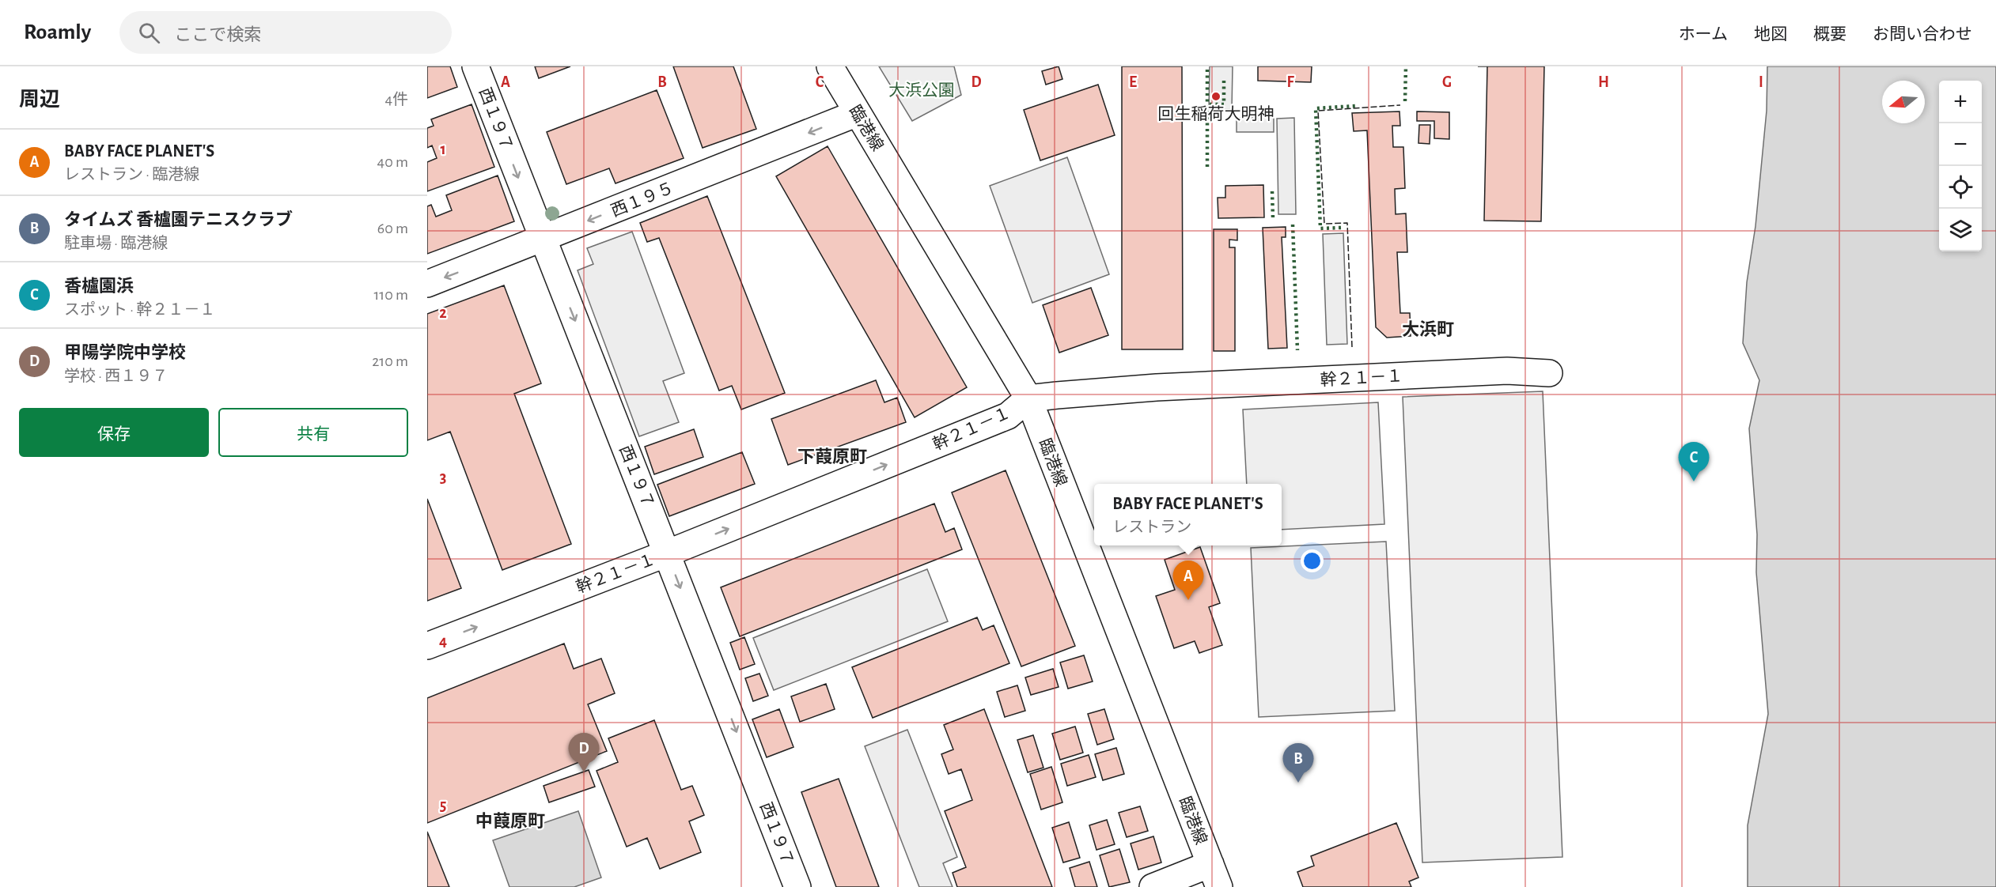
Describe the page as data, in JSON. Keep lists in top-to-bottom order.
{
  "streets": {
    "street": [
      "西１９７",
      "臨港線",
      "西１９５",
      "幹２１－１"
    ]
  },
  "crossings": [
    ["西１９７", "西１９５"],
    ["西１９７", "幹２１－１"],
    ["臨港線", "西１９５"],
    ["臨港線", "幹２１－１"]
  ],
  "one_way": ["西１９７", "西１９５", "幹２１－１"],
  "districts": ["大浜町", "下葭原町", "中葭原町"],
  "parks": ["大浜公園"],
  "places": ["回生稲荷大明神"],
  "north": "left",
  "page": {
    "header": "Roamly",
    "search": "ここで検索",
    "nav": [
      "ホーム",
      "地図",
      "概要",
      "お問い合わせ"
    ],
    "heading": ["周辺", "4件"],
    "map_buttons": ["+", "−"],
    "list": [
      {
        "mark": "A",
        "name": "BABY FACE PLANET'S",
        "note": "レストラン · 臨港線",
        "value": "40 m"
      },
      {
        "mark": "B",
        "name": "タイムズ 香櫨園テニスクラブ",
        "note": "駐車場 · 臨港線",
        "value": "60 m"
      },
      {
        "mark": "C",
        "name": "香櫨園浜",
        "note": "スポット · 幹２１－１",
        "value": "110 m"
      },
      {
        "mark": "D",
        "name": "甲陽学院中学校",
        "note": "学校 · 西１９７",
        "value": "210 m"
      }
    ],
    "buttons": ["保存", "共有"],
    "pins": [
      "C",
      "A",
      "D",
      "B"
    ],
    "popup": ["BABY FACE PLANET'S", "レストラン"]
  },
  "grid": {
    "columns": [
      "A",
      "B",
      "C",
      "D",
      "E",
      "F",
      "G",
      "H",
      "I"
    ],
    "rows": [
      "1",
      "2",
      "3",
      "4",
      "5"
    ]
  }
}
